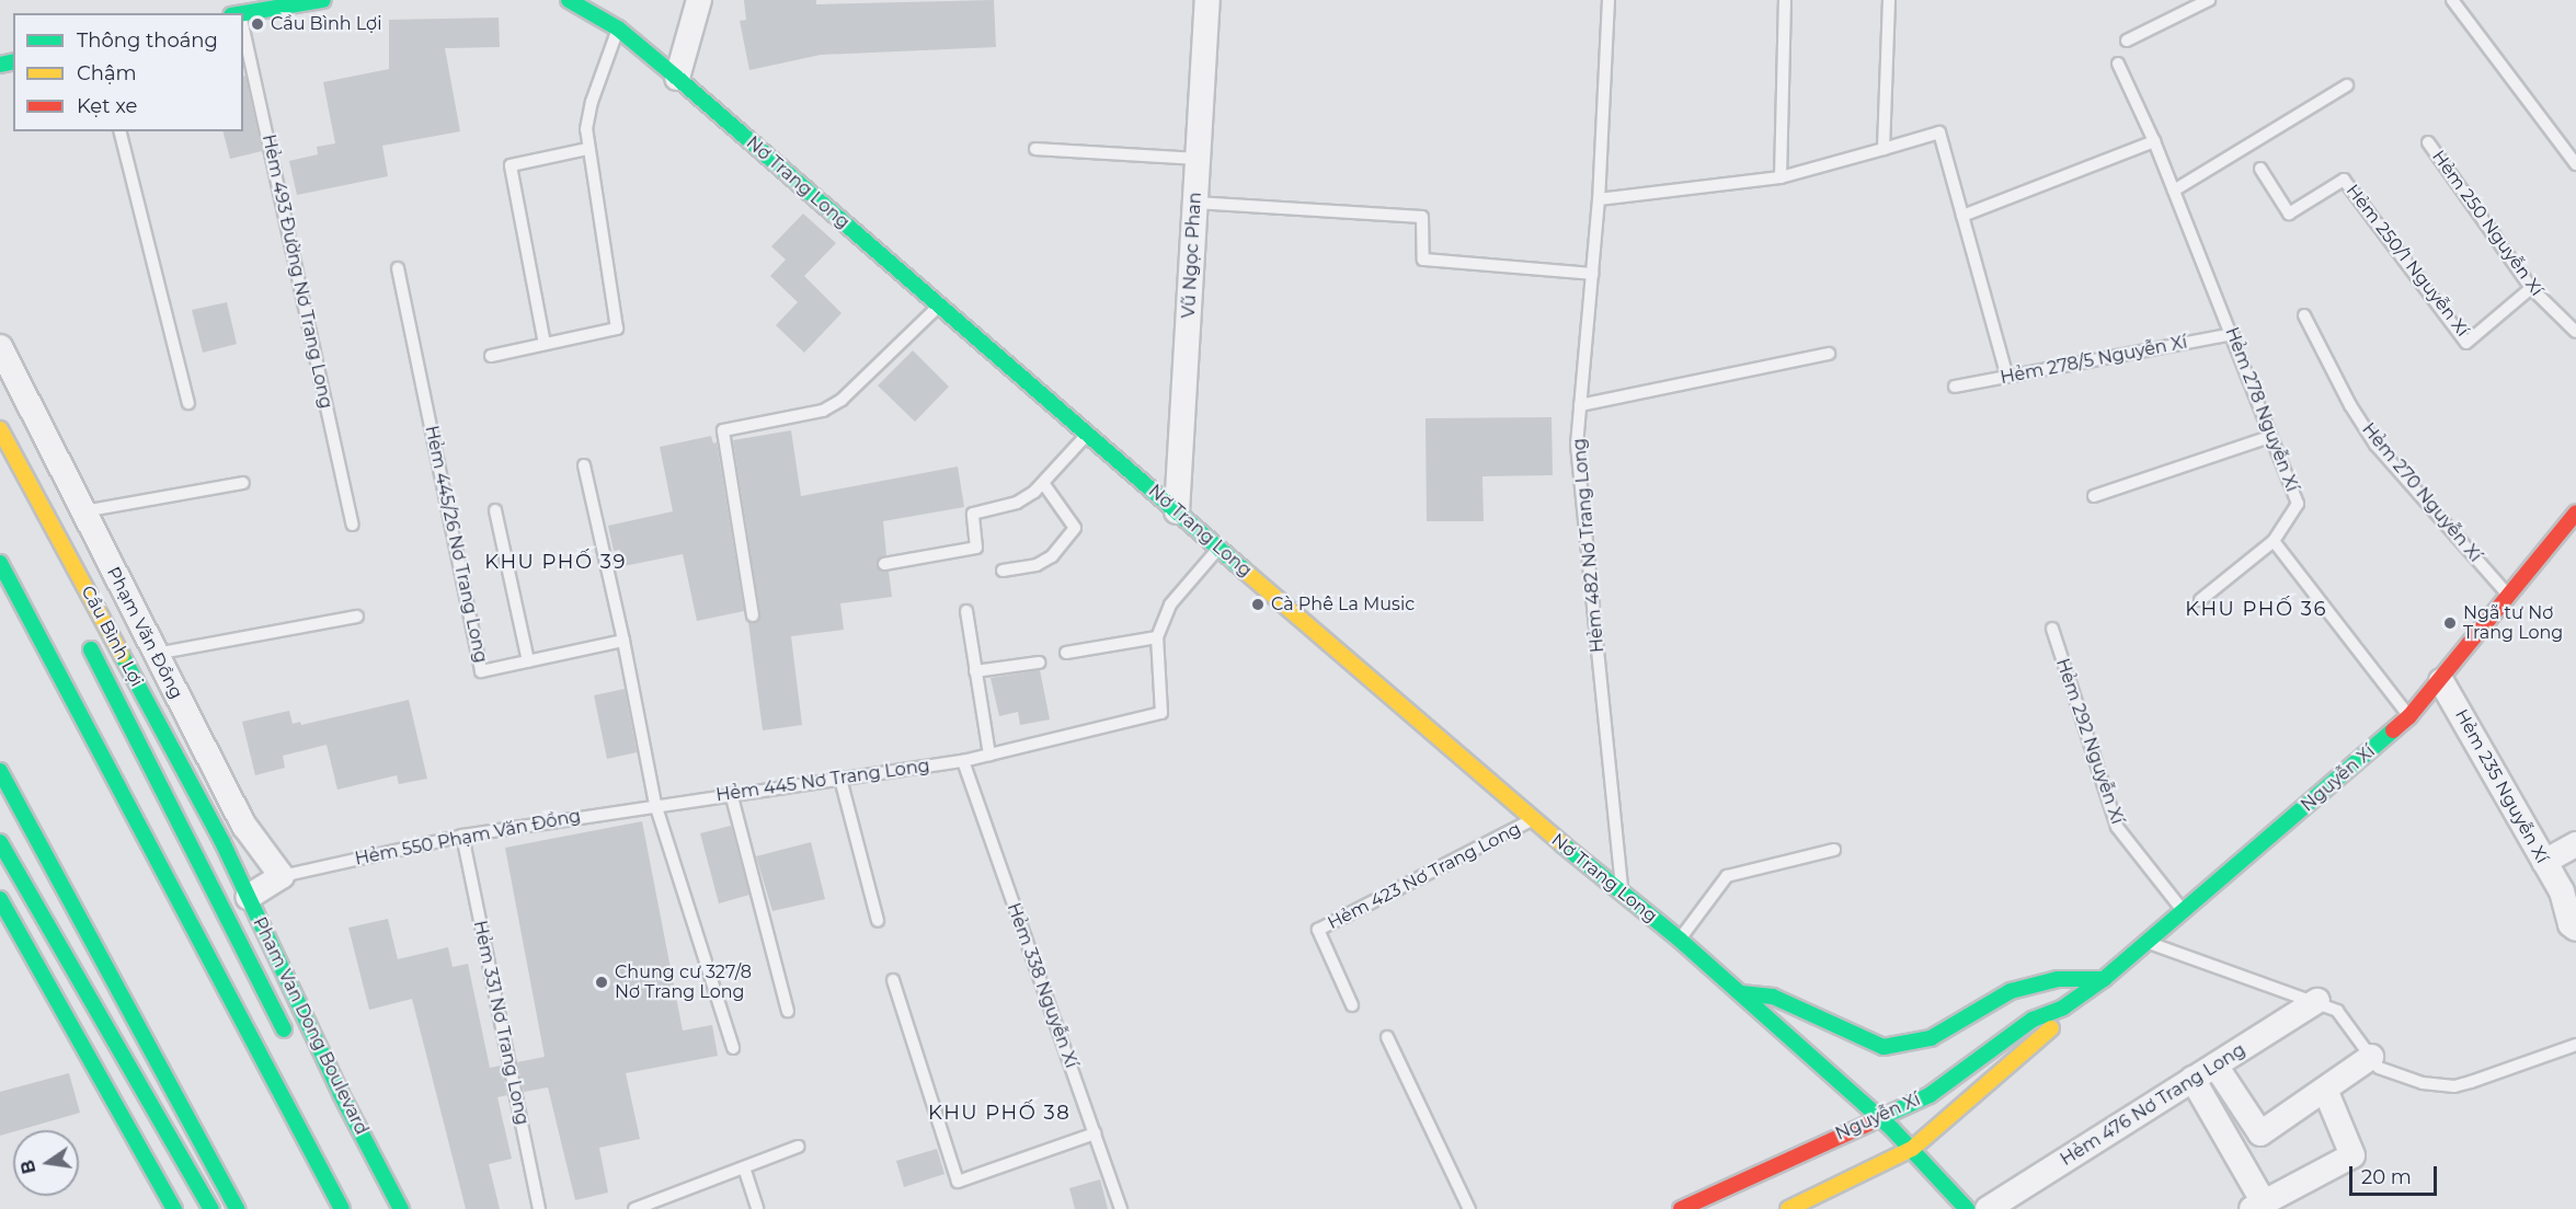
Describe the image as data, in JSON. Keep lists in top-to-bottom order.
{
  "streets": {
    "main road": [
      "Nơ Trang Long",
      "Cầu Bình Lợi",
      "Nguyễn Xí",
      "Pham Van Dong Boulevard"
    ],
    "street": [
      "Vũ Ngọc Phan",
      "Phạm Văn Đồng",
      "Hẻm 235 Nguyễn Xí",
      "Hẻm 476 Nơ Trang Long"
    ],
    "lane": [
      "Hẻm 250 Nguyễn Xí",
      "Hẻm 250/1 Nguyễn Xí",
      "Hẻm 493 Đường Nơ Trang Long",
      "Hẻm 278/5 Nguyễn Xí",
      "Hẻm 278 Nguyễn Xí",
      "Hẻm 270 Nguyễn Xí",
      "Hẻm 445/26 Nơ Trang Long",
      "Hẻm 482 Nơ Trang Long",
      "Hẻm 292 Nguyễn Xí",
      "Hẻm 445 Nơ Trang Long",
      "Hẻm 550 Phạm Văn Đồng",
      "Hẻm 423 Nơ Trang Long",
      "Hẻm 338 Nguyễn Xí",
      "Hẻm 331 Nơ Trang Long"
    ]
  },
  "crossings": [
    ["Nơ Trang Long", "Vũ Ngọc Phan"],
    ["Nơ Trang Long", "Hẻm 482 Nơ Trang Long"],
    ["Nơ Trang Long", "Nguyễn Xí"],
    ["Nơ Trang Long", "Hẻm 445 Nơ Trang Long"],
    ["Nơ Trang Long", "Hẻm 423 Nơ Trang Long"],
    ["Hẻm 250 Nguyễn Xí", "Hẻm 250/1 Nguyễn Xí"],
    ["Hẻm 278/5 Nguyễn Xí", "Hẻm 278 Nguyễn Xí"],
    ["Hẻm 270 Nguyễn Xí", "Nguyễn Xí"],
    ["Phạm Văn Đồng", "Hẻm 550 Phạm Văn Đồng"],
    ["Cầu Bình Lợi", "Pham Van Dong Boulevard"],
    ["Hẻm 292 Nguyễn Xí", "Nguyễn Xí"],
    ["Nguyễn Xí", "Hẻm 235 Nguyễn Xí"],
    ["Hẻm 445 Nơ Trang Long", "Hẻm 550 Phạm Văn Đồng"],
    ["Hẻm 445 Nơ Trang Long", "Hẻm 338 Nguyễn Xí"],
    ["Hẻm 550 Phạm Văn Đồng", "Hẻm 331 Nơ Trang Long"]
  ],
  "districts": ["KHU PHỐ 39", "KHU PHỐ 36", "KHU PHỐ 38"],
  "places": [
    "Cầu Bình Lợi",
    "Cà Phê La Music",
    "Ngã tư Nơ Trang Long",
    "Chung cư 327/8 Nơ Trang Long"
  ],
  "legend": ["Thông thoáng", "Chậm", "Kẹt xe"],
  "scale_bar": "20 m",
  "north": "left"
}
